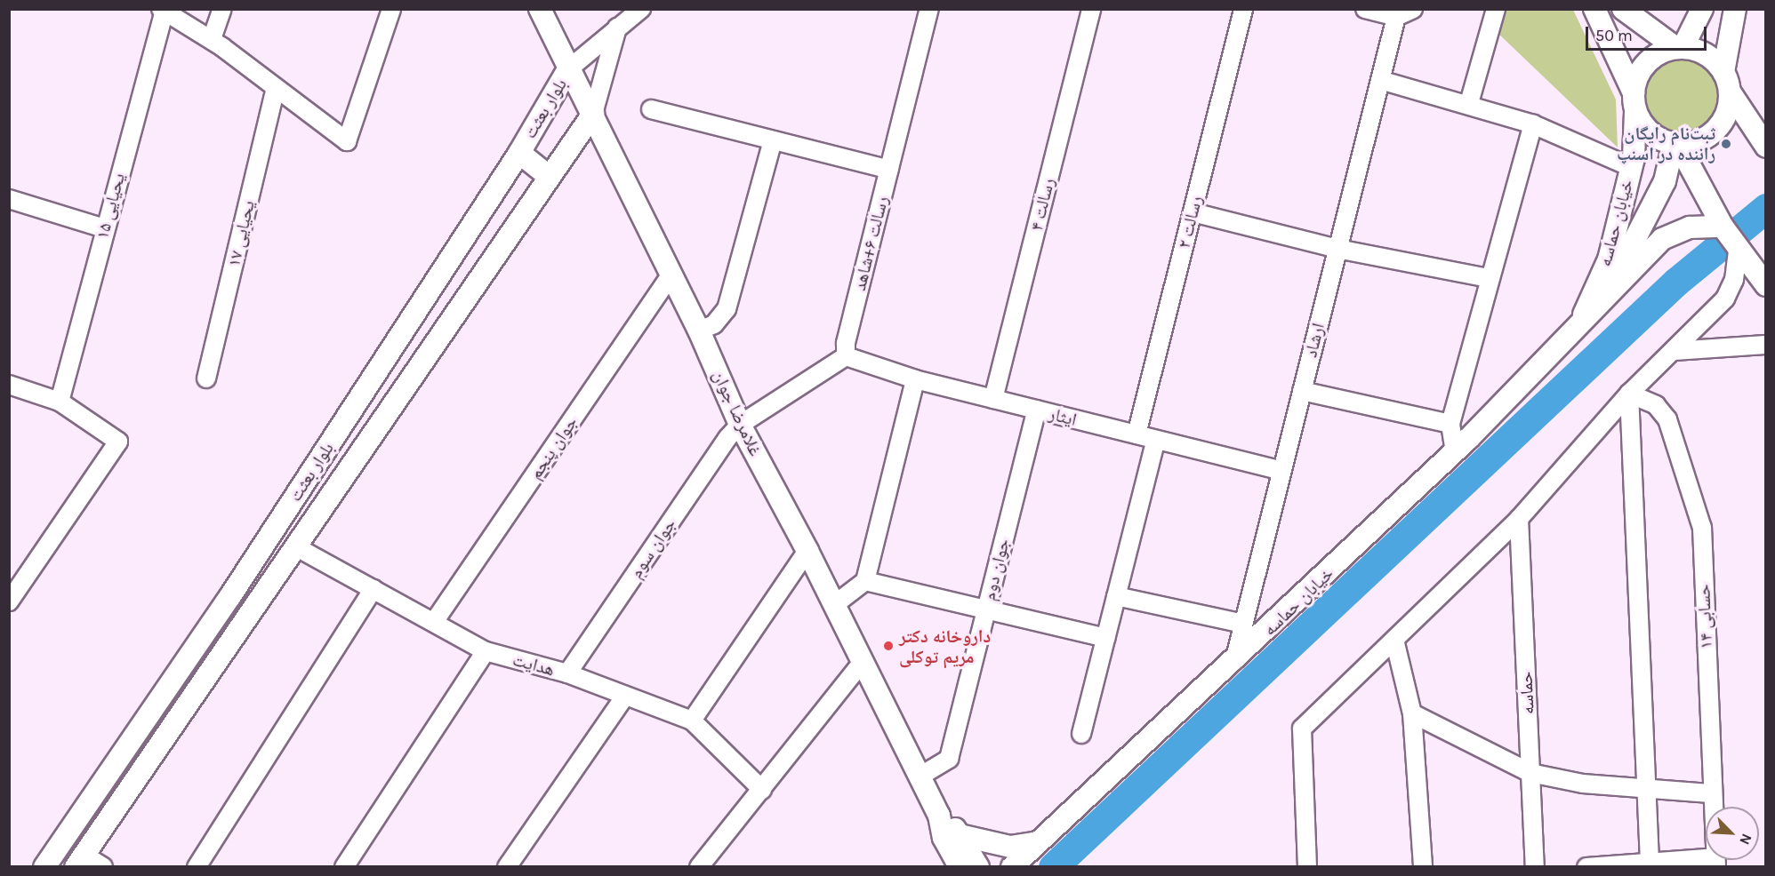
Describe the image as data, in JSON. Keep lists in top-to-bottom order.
{
  "streets": {
    "main road": ["بلوار بعثت", "خیابان حماسه", "غلامرضا جوان"],
    "street": [
      "رسالت ۴",
      "یحیایی ۱۵",
      "رسالت ۲",
      "یحیایی ۱۷",
      "رسالت ۶+شاهد",
      "ارشاد",
      "ایثار",
      "جوان پنجم",
      "جوان سوم",
      "جوان دوم",
      "حسابی ۱۴",
      "هدایت",
      "حماسه"
    ]
  },
  "crossings": [
    ["بلوار بعثت", "غلامرضا جوان"],
    ["بلوار بعثت", "هدایت"],
    ["رسالت ۴", "ایثار"],
    ["رسالت ۲", "ایثار"],
    ["خیابان حماسه", "ارشاد"],
    ["رسالت ۶+شاهد", "ایثار"],
    ["ارشاد", "ایثار"],
    ["غلامرضا جوان", "جوان پنجم"],
    ["غلامرضا جوان", "جوان سوم"],
    ["غلامرضا جوان", "جوان دوم"],
    ["ایثار", "جوان دوم"],
    ["جوان پنجم", "هدایت"],
    ["جوان سوم", "هدایت"]
  ],
  "places": ["ثبت‌نام رایگان راننده در اسنپ", "داروخانه دکتر مریم توکلی"],
  "scale_bar": "50 m",
  "north": "bottom right"
}
